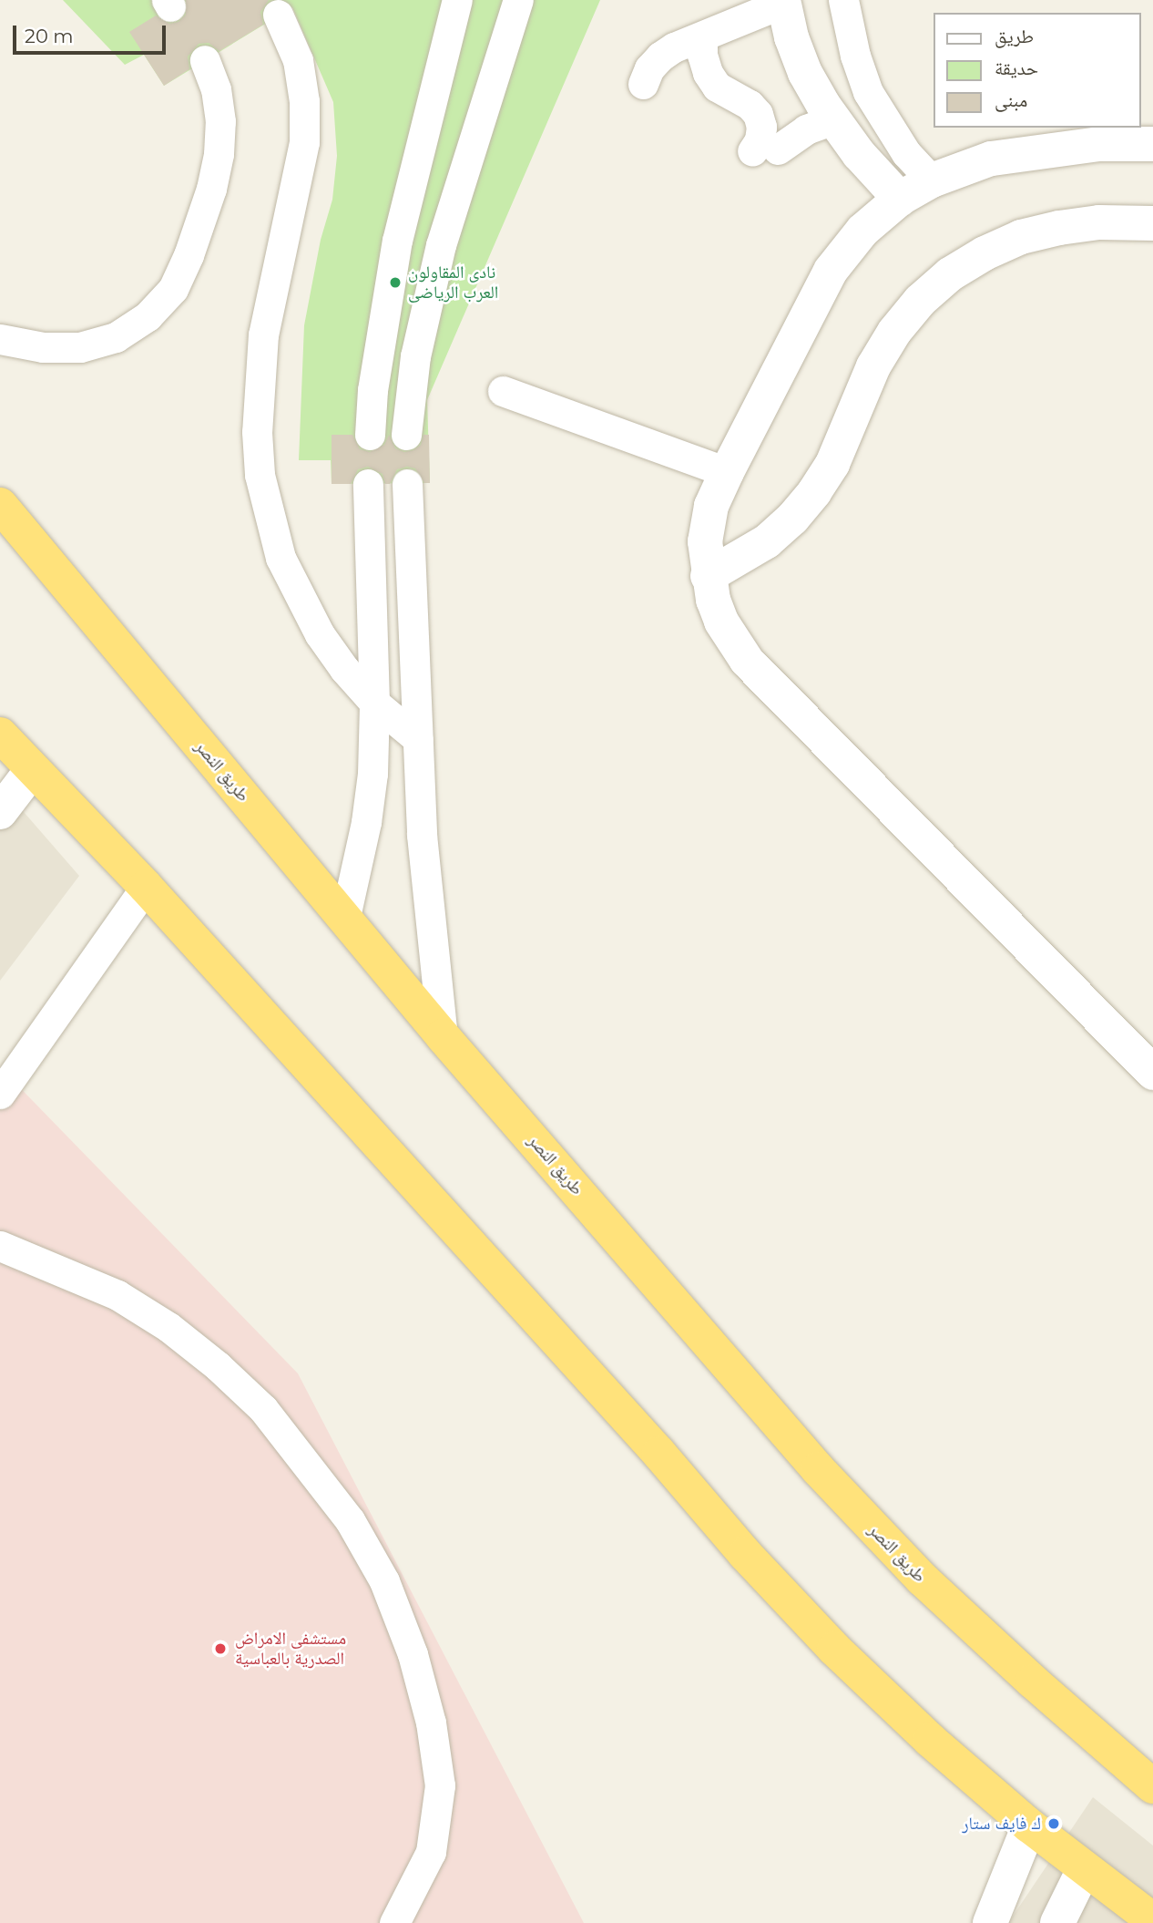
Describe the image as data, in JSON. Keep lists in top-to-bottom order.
{
  "streets": {
    "highway": ["طريق النصر"]
  },
  "places": ["نادى المقاولون العرب الرياضى", "مستشفى الامراض الصدرية بالعباسية", "ك فايف ستار"],
  "legend": ["طريق", "حديقة", "مبنى"],
  "scale_bar": "20 m"
}
